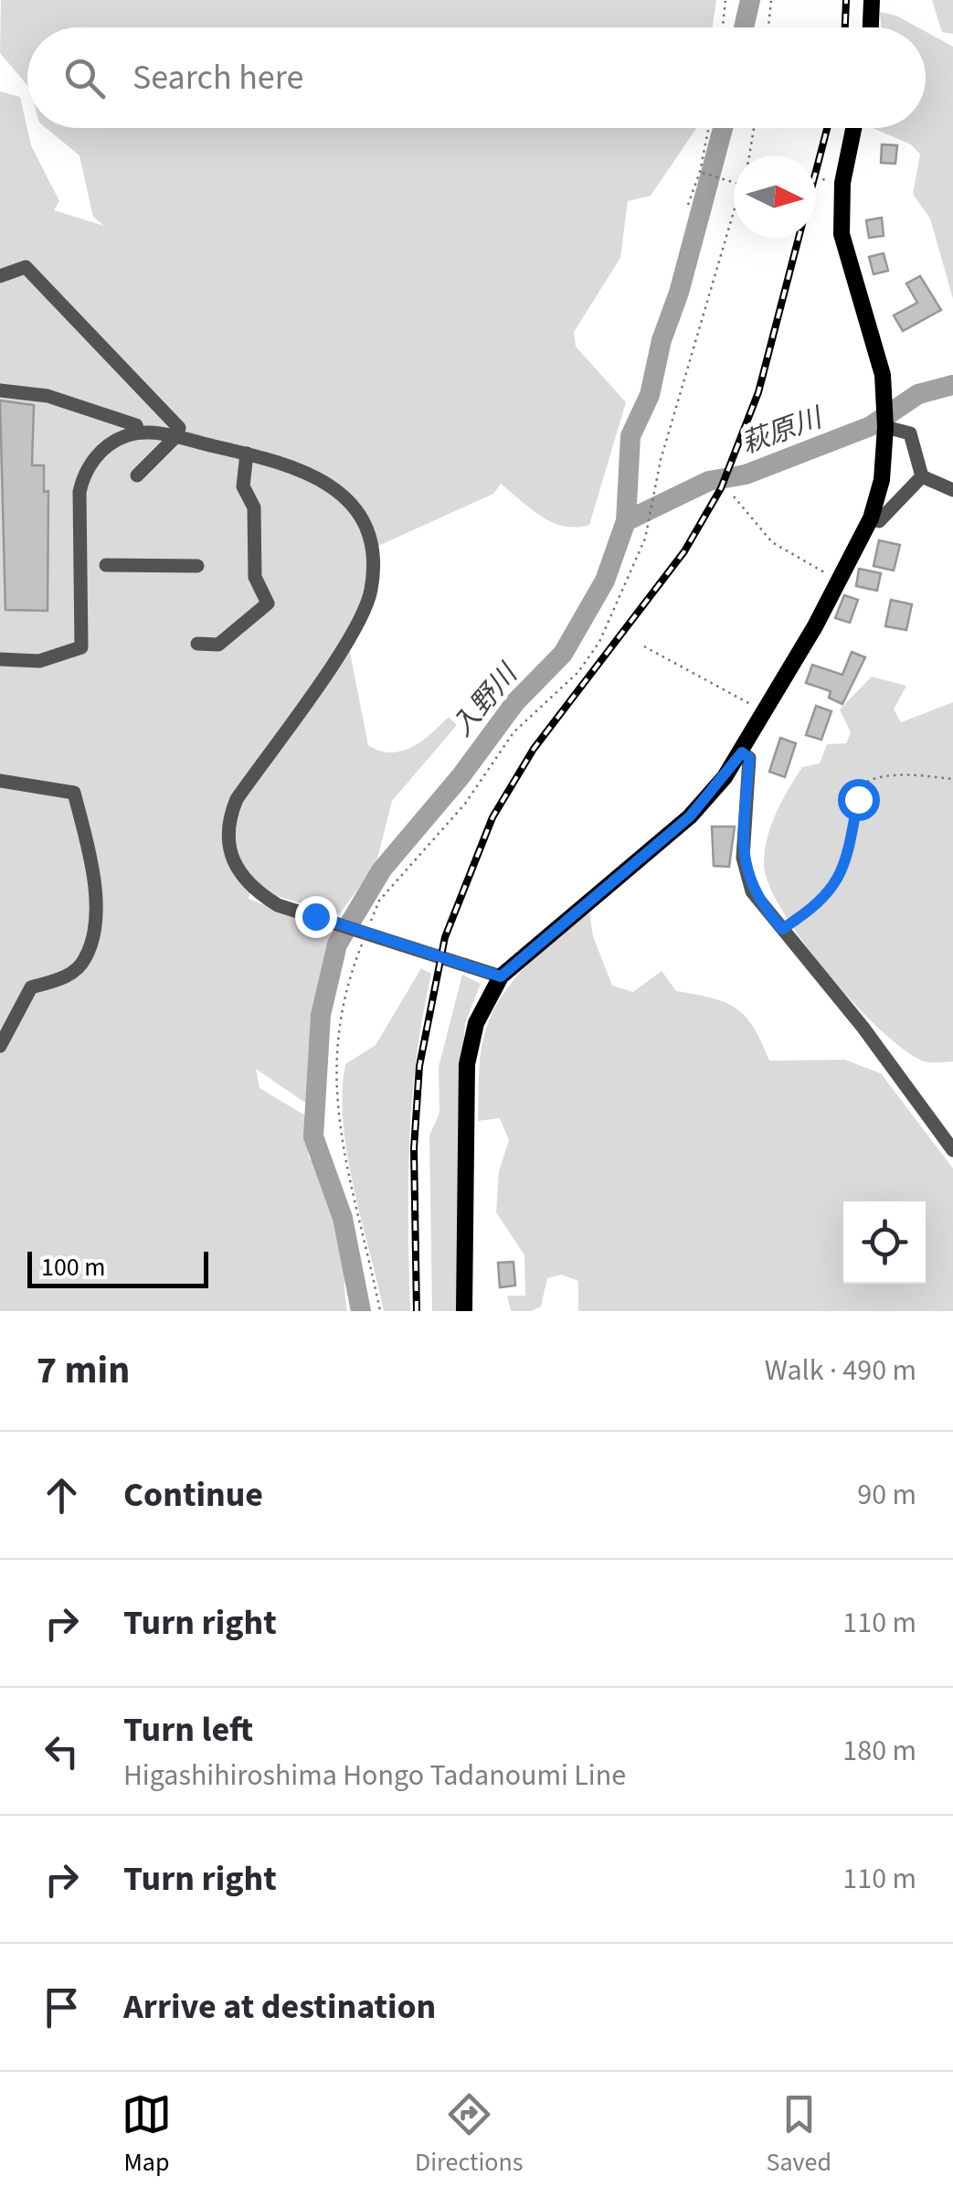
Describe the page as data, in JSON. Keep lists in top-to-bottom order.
{
  "water": ["萩原川", "入野川"],
  "scale_bar": "100 m",
  "north": "right",
  "page": {
    "search": "Search here",
    "scale": "100 m",
    "heading": ["7 min", "Walk · 490 m"],
    "list": [
      ["Continue", "90 m"],
      ["Turn right", "110 m"],
      ["Turn left", "Higashihiroshima Hongo Tadanoumi Line", "180 m"],
      ["Turn right", "110 m"],
      "Arrive at destination"
    ],
    "nav": ["Map", "Directions", "Saved"]
  }
}
